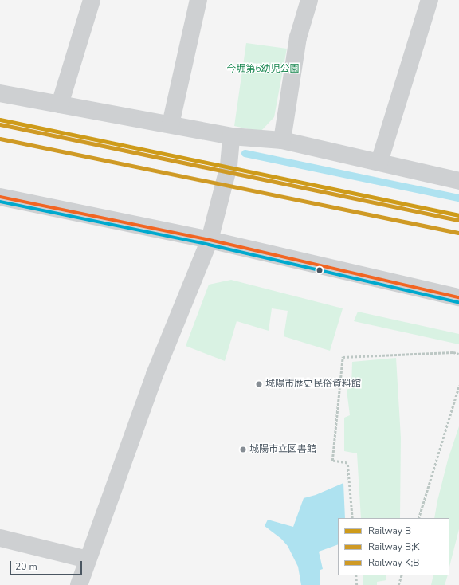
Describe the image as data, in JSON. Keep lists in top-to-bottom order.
{
  "parks": ["今堀第6幼児公園"],
  "places": ["城陽市歴史民俗資料館", "城陽市立図書館"],
  "lines": ["rail line B", "rail line B;K", "rail line K;B"],
  "legend": ["Railway B", "Railway B;K", "Railway K;B"],
  "scale_bar": "20 m"
}
